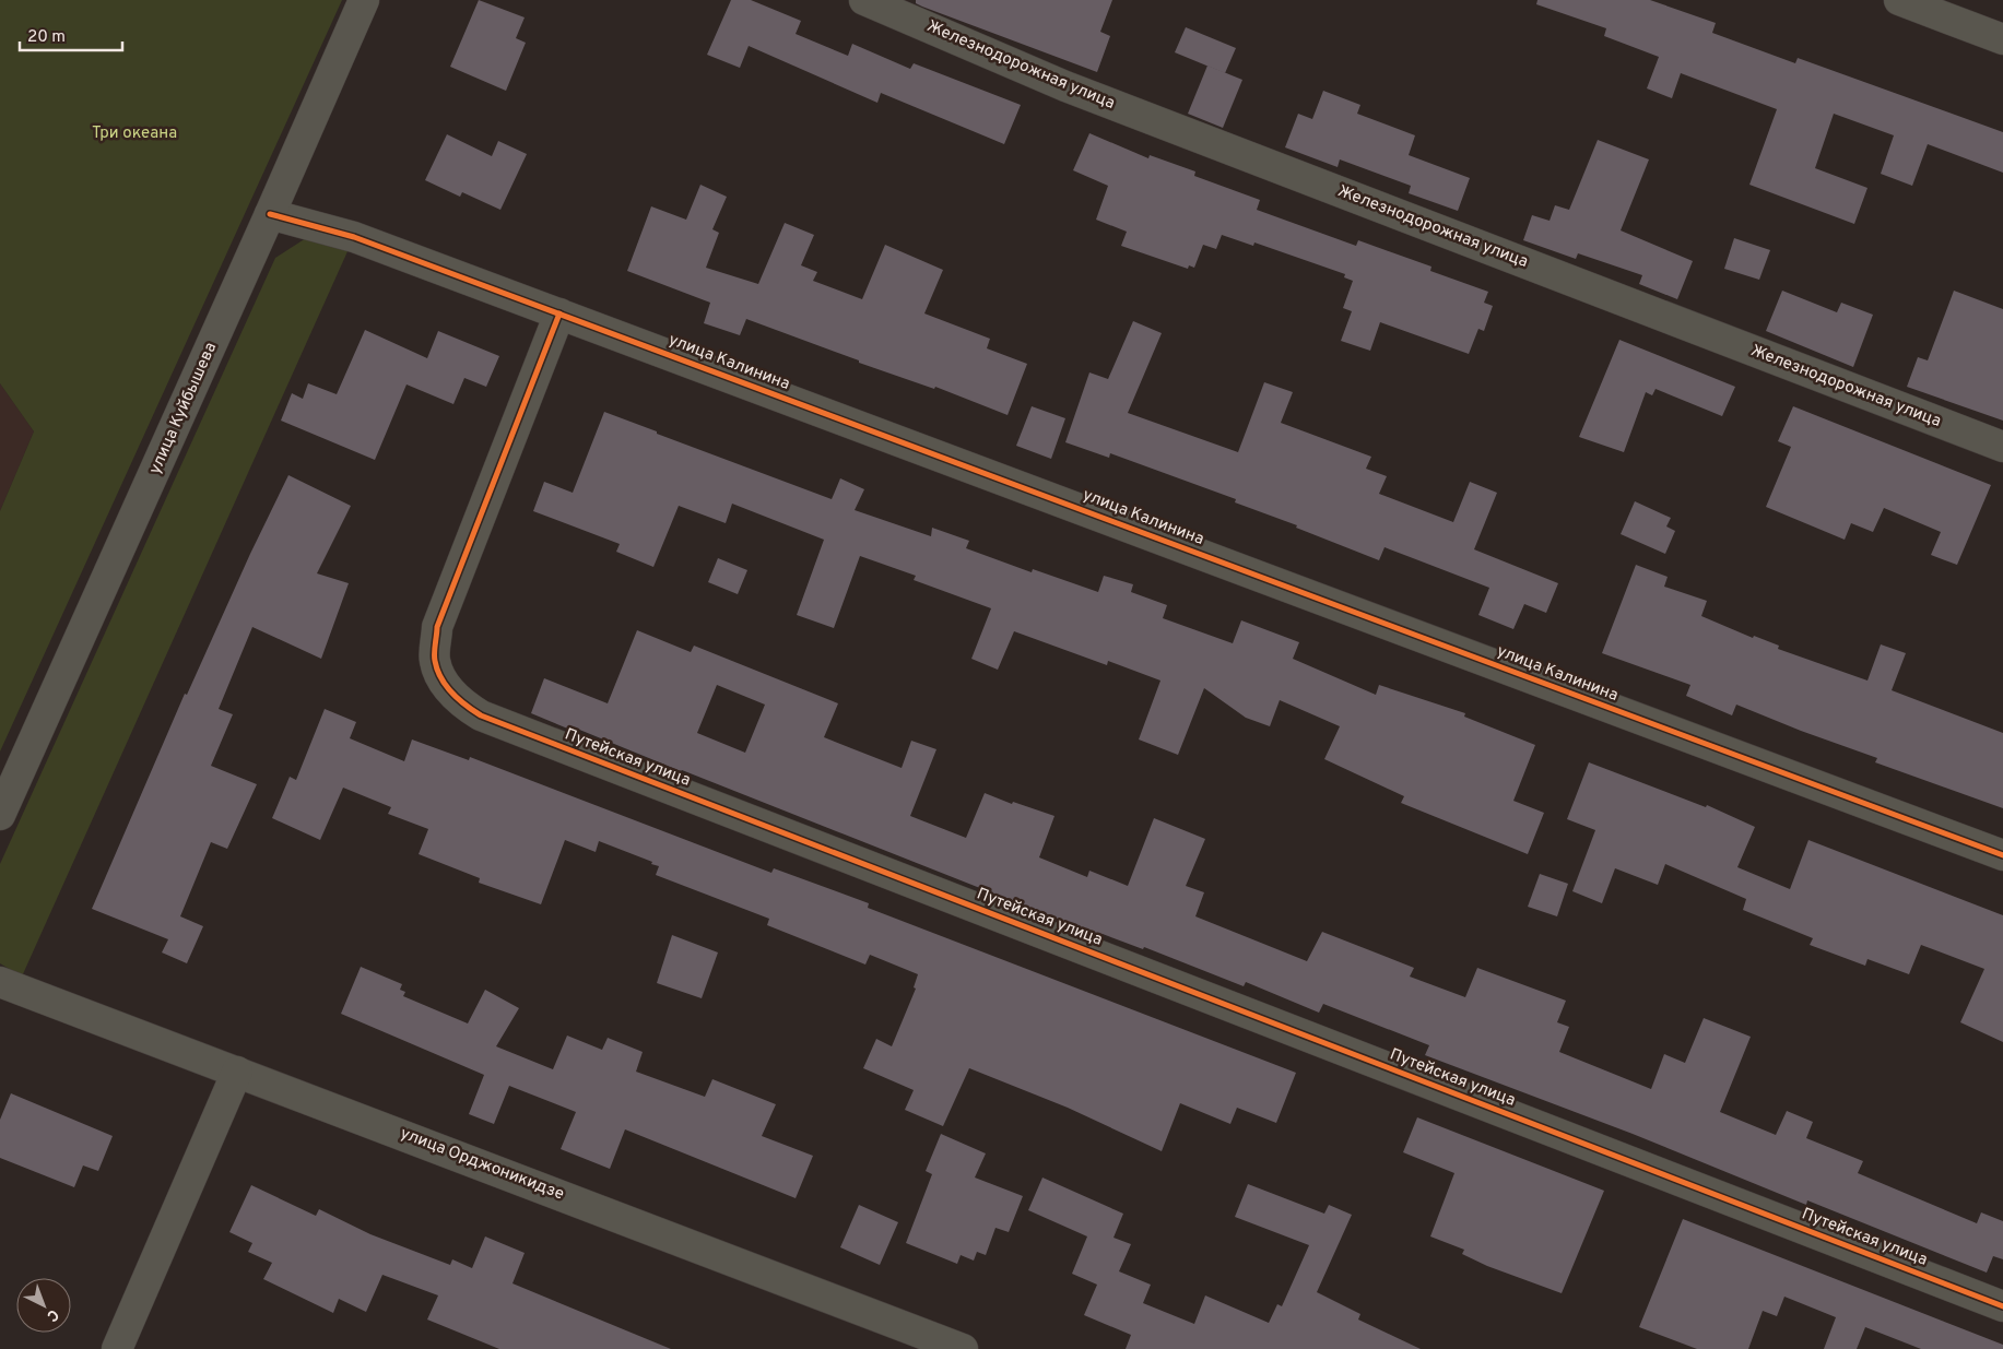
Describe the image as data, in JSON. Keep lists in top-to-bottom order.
{
  "streets": {
    "street": [
      "Железнодорожная улица",
      "улица Калинина",
      "улица Куйбышева",
      "Путейская улица",
      "улица Орджоникидзе"
    ]
  },
  "crossings": [
    ["улица Калинина", "улица Куйбышева"],
    ["улица Калинина", "Путейская улица"]
  ],
  "parks": ["Три океана"],
  "scale_bar": "20 m",
  "north": "bottom right"
}
